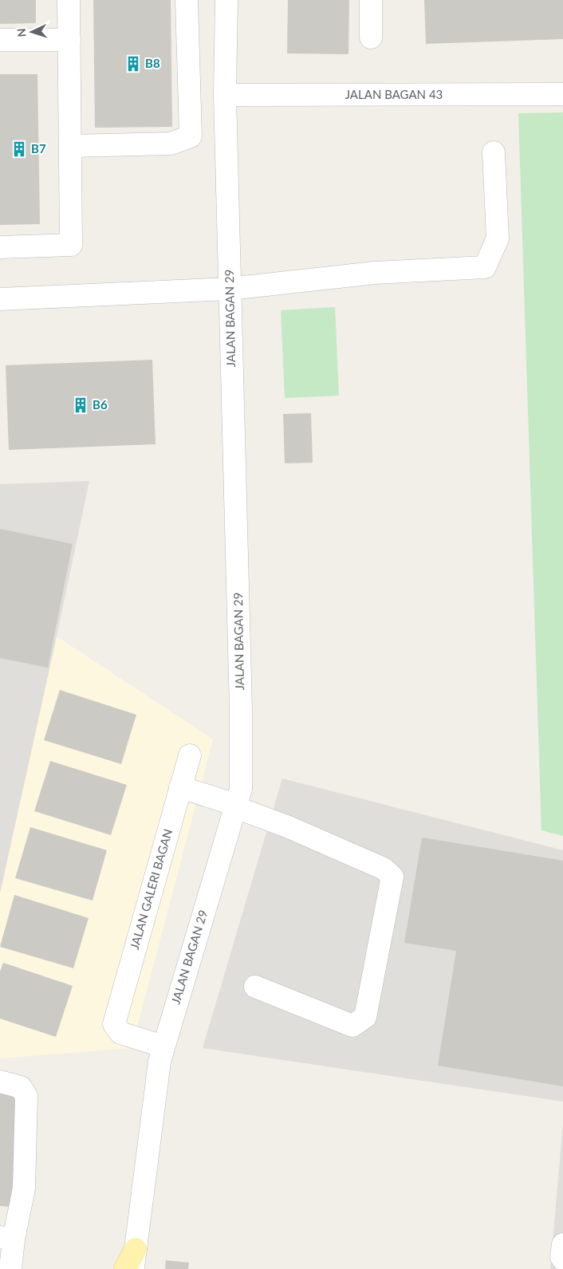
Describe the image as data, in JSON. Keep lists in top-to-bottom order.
{
  "streets": {
    "street": ["JALAN BAGAN 43", "JALAN BAGAN 29", "JALAN GALERI BAGAN"]
  },
  "crossings": [
    ["JALAN BAGAN 43", "JALAN BAGAN 29"],
    ["JALAN BAGAN 29", "JALAN GALERI BAGAN"]
  ],
  "places": {
    "building": ["B8", "B7", "B6"]
  },
  "north": "left"
}
